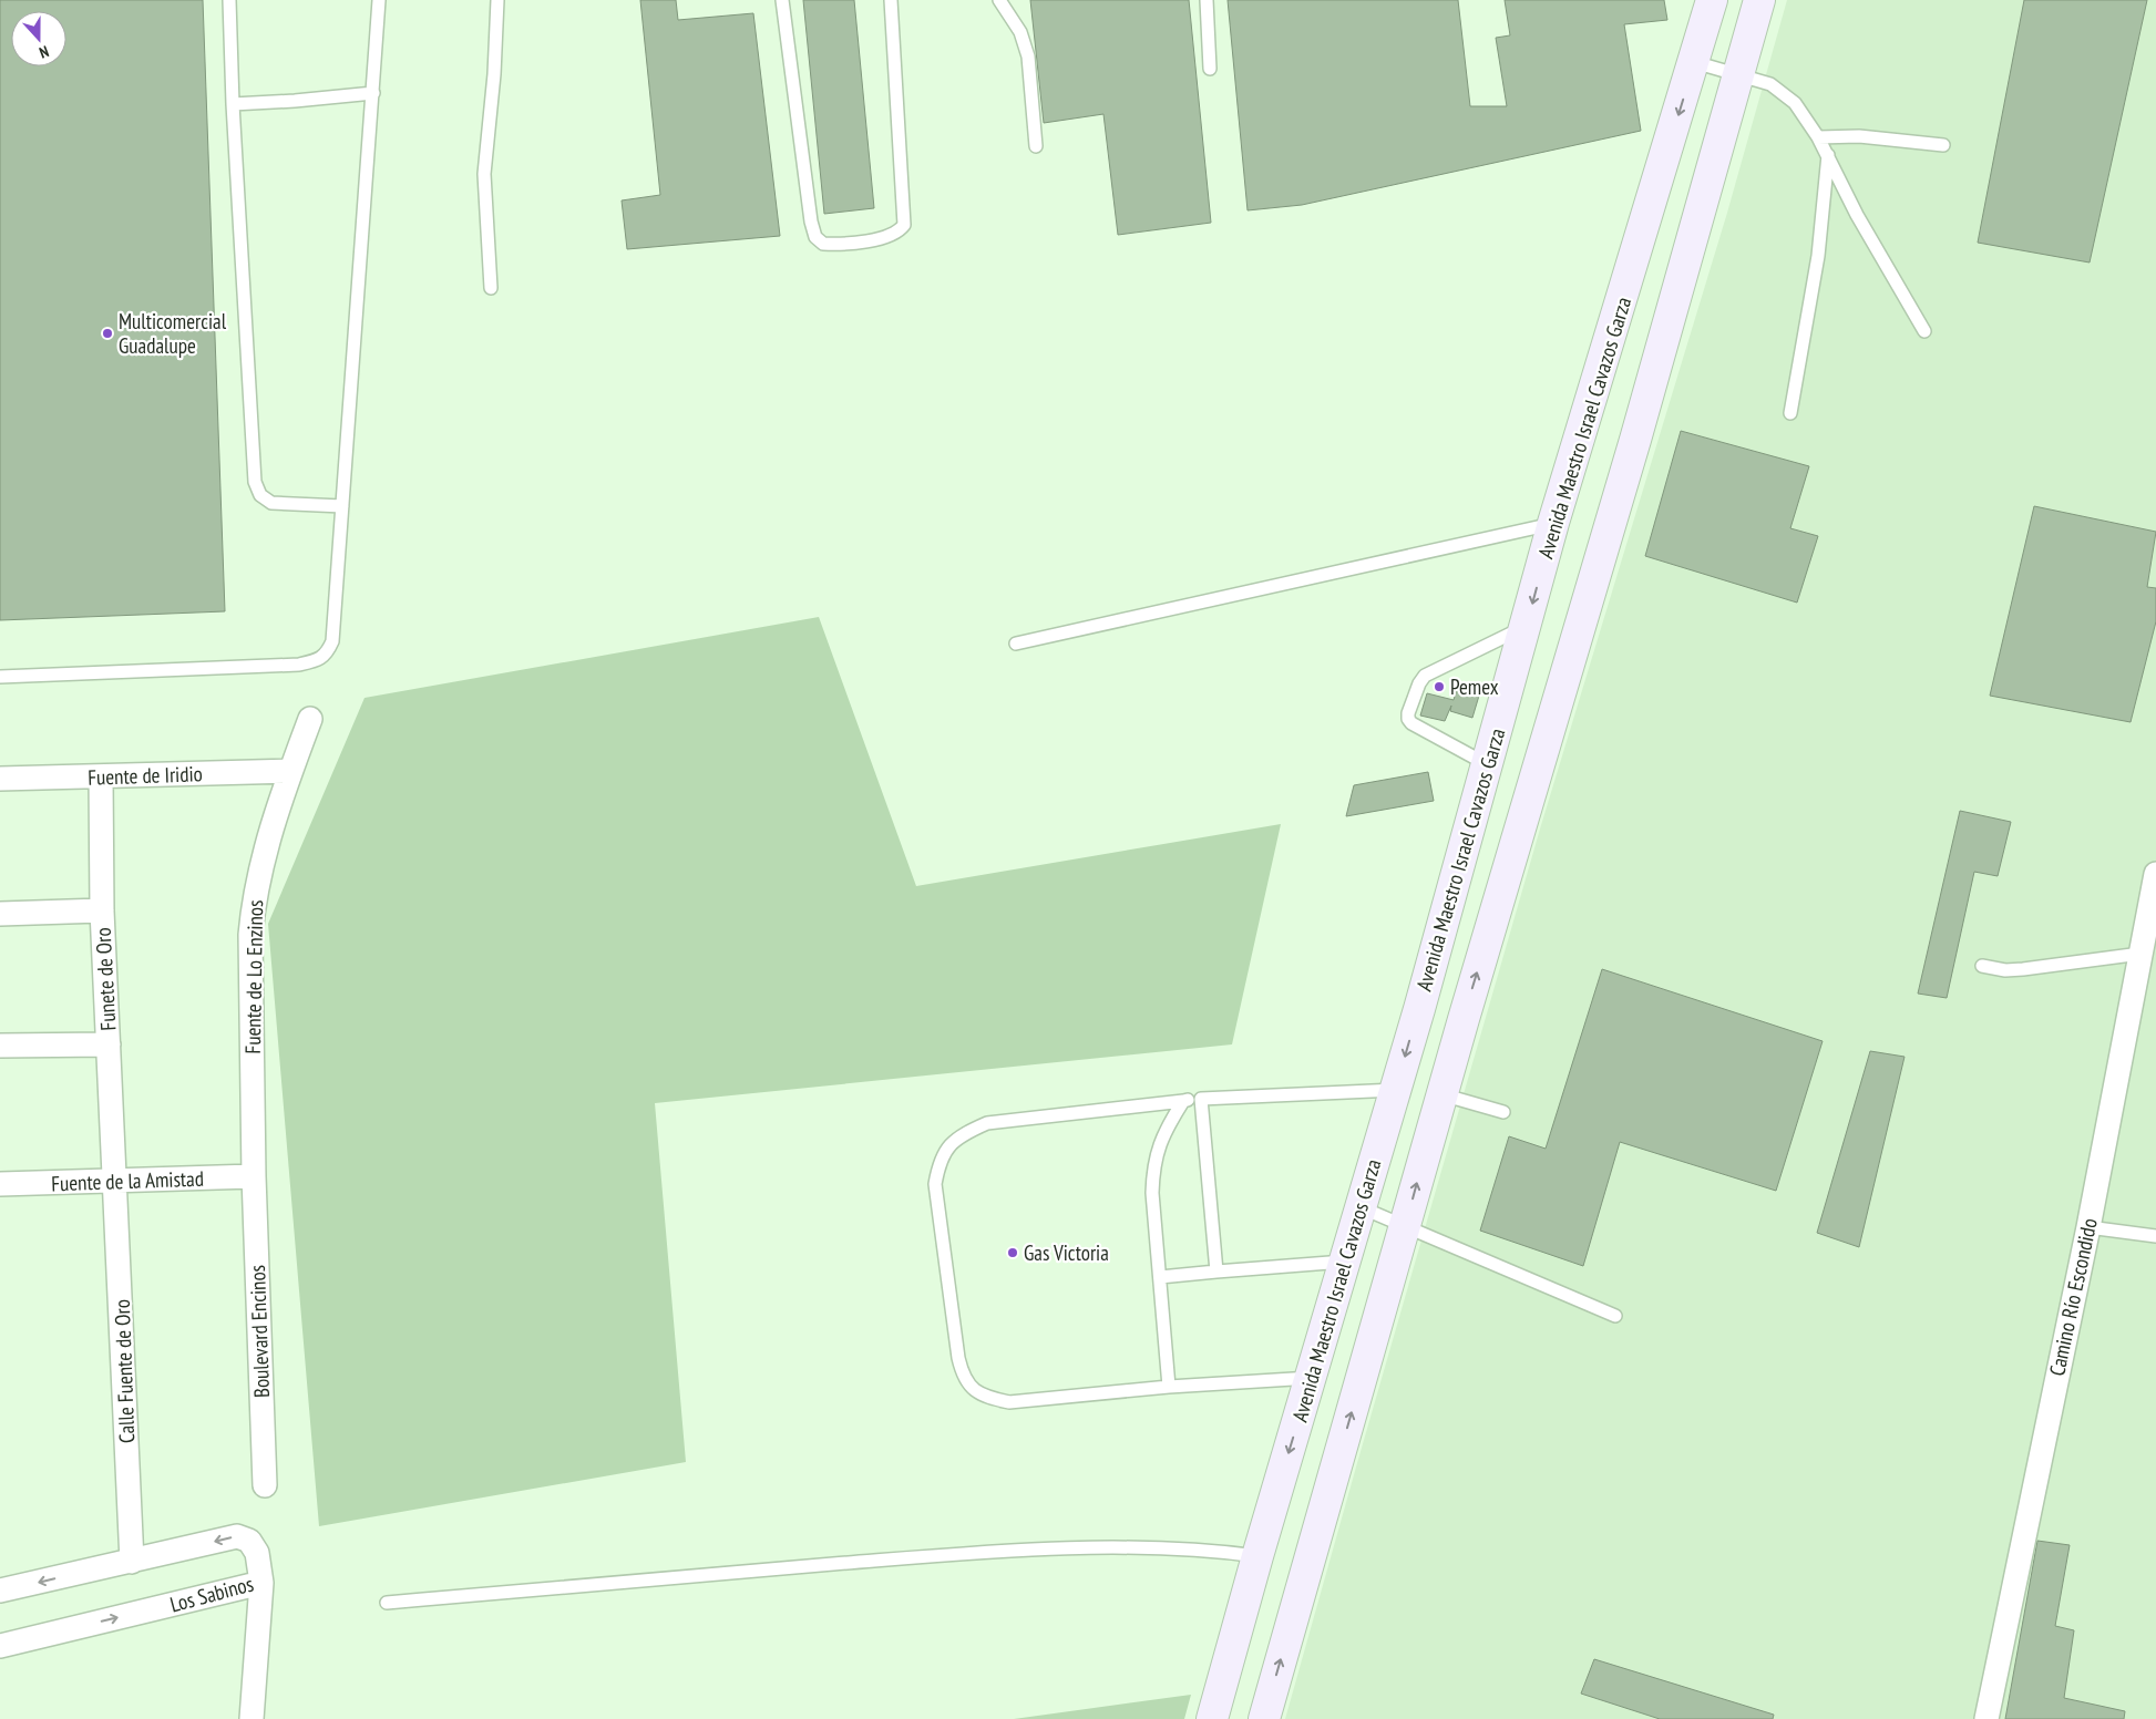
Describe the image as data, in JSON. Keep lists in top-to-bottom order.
{
  "streets": {
    "main road": ["Avenida Maestro Israel Cavazos Garza"],
    "street": [
      "Fuente de Iridio",
      "Fuente de Lo Enzinos",
      "Funete de Oro",
      "Fuente de la Amistad",
      "Camino Río Escondido",
      "Boulevard Encinos",
      "Calle Fuente de Oro",
      "Los Sabinos"
    ]
  },
  "crossings": [
    ["Fuente de Iridio", "Fuente de Lo Enzinos"],
    ["Fuente de Iridio", "Funete de Oro"],
    ["Fuente de Lo Enzinos", "Fuente de la Amistad"],
    ["Fuente de Lo Enzinos", "Boulevard Encinos"],
    ["Funete de Oro", "Fuente de la Amistad"],
    ["Funete de Oro", "Calle Fuente de Oro"],
    ["Fuente de la Amistad", "Boulevard Encinos"],
    ["Fuente de la Amistad", "Calle Fuente de Oro"],
    ["Calle Fuente de Oro", "Los Sabinos"]
  ],
  "places": ["Multicomercial Guadalupe", "Pemex", "Gas Victoria"],
  "north": "bottom"
}
